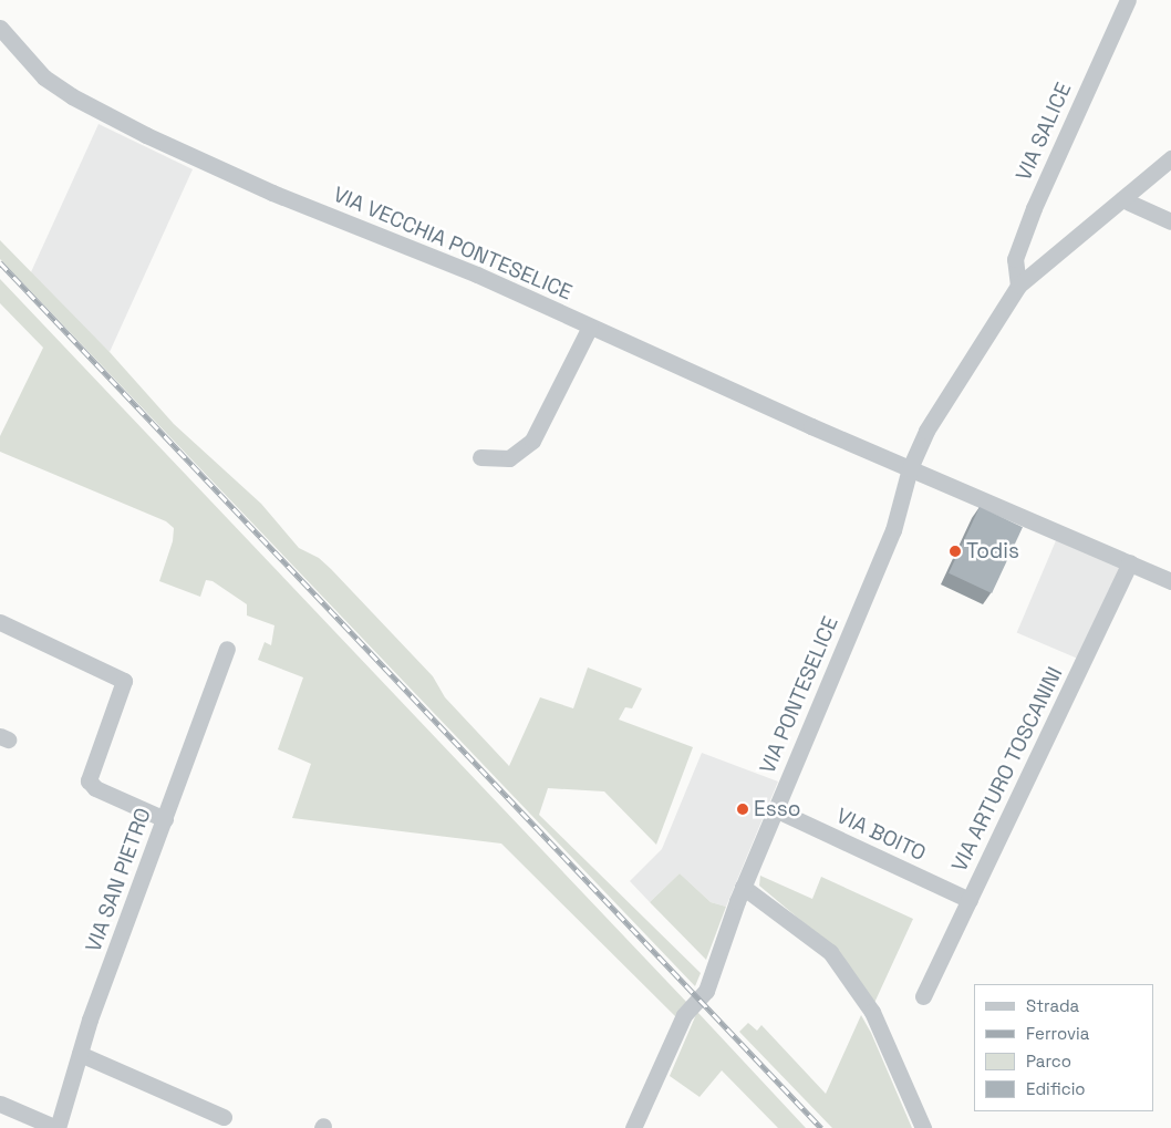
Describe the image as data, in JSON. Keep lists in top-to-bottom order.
{
  "streets": {
    "street": [
      "VIA SALICE",
      "VIA VECCHIA PONTESELICE",
      "VIA PONTESELICE",
      "VIA ARTURO TOSCANINI",
      "VIA BOITO",
      "VIA SAN PIETRO"
    ]
  },
  "crossings": [
    ["VIA SALICE", "VIA PONTESELICE"],
    ["VIA VECCHIA PONTESELICE", "VIA PONTESELICE"],
    ["VIA VECCHIA PONTESELICE", "VIA ARTURO TOSCANINI"],
    ["VIA PONTESELICE", "VIA BOITO"],
    ["VIA ARTURO TOSCANINI", "VIA BOITO"]
  ],
  "places": ["Todis", "Esso"],
  "legend": [
    "Strada",
    "Ferrovia",
    "Parco",
    "Edificio"
  ]
}
